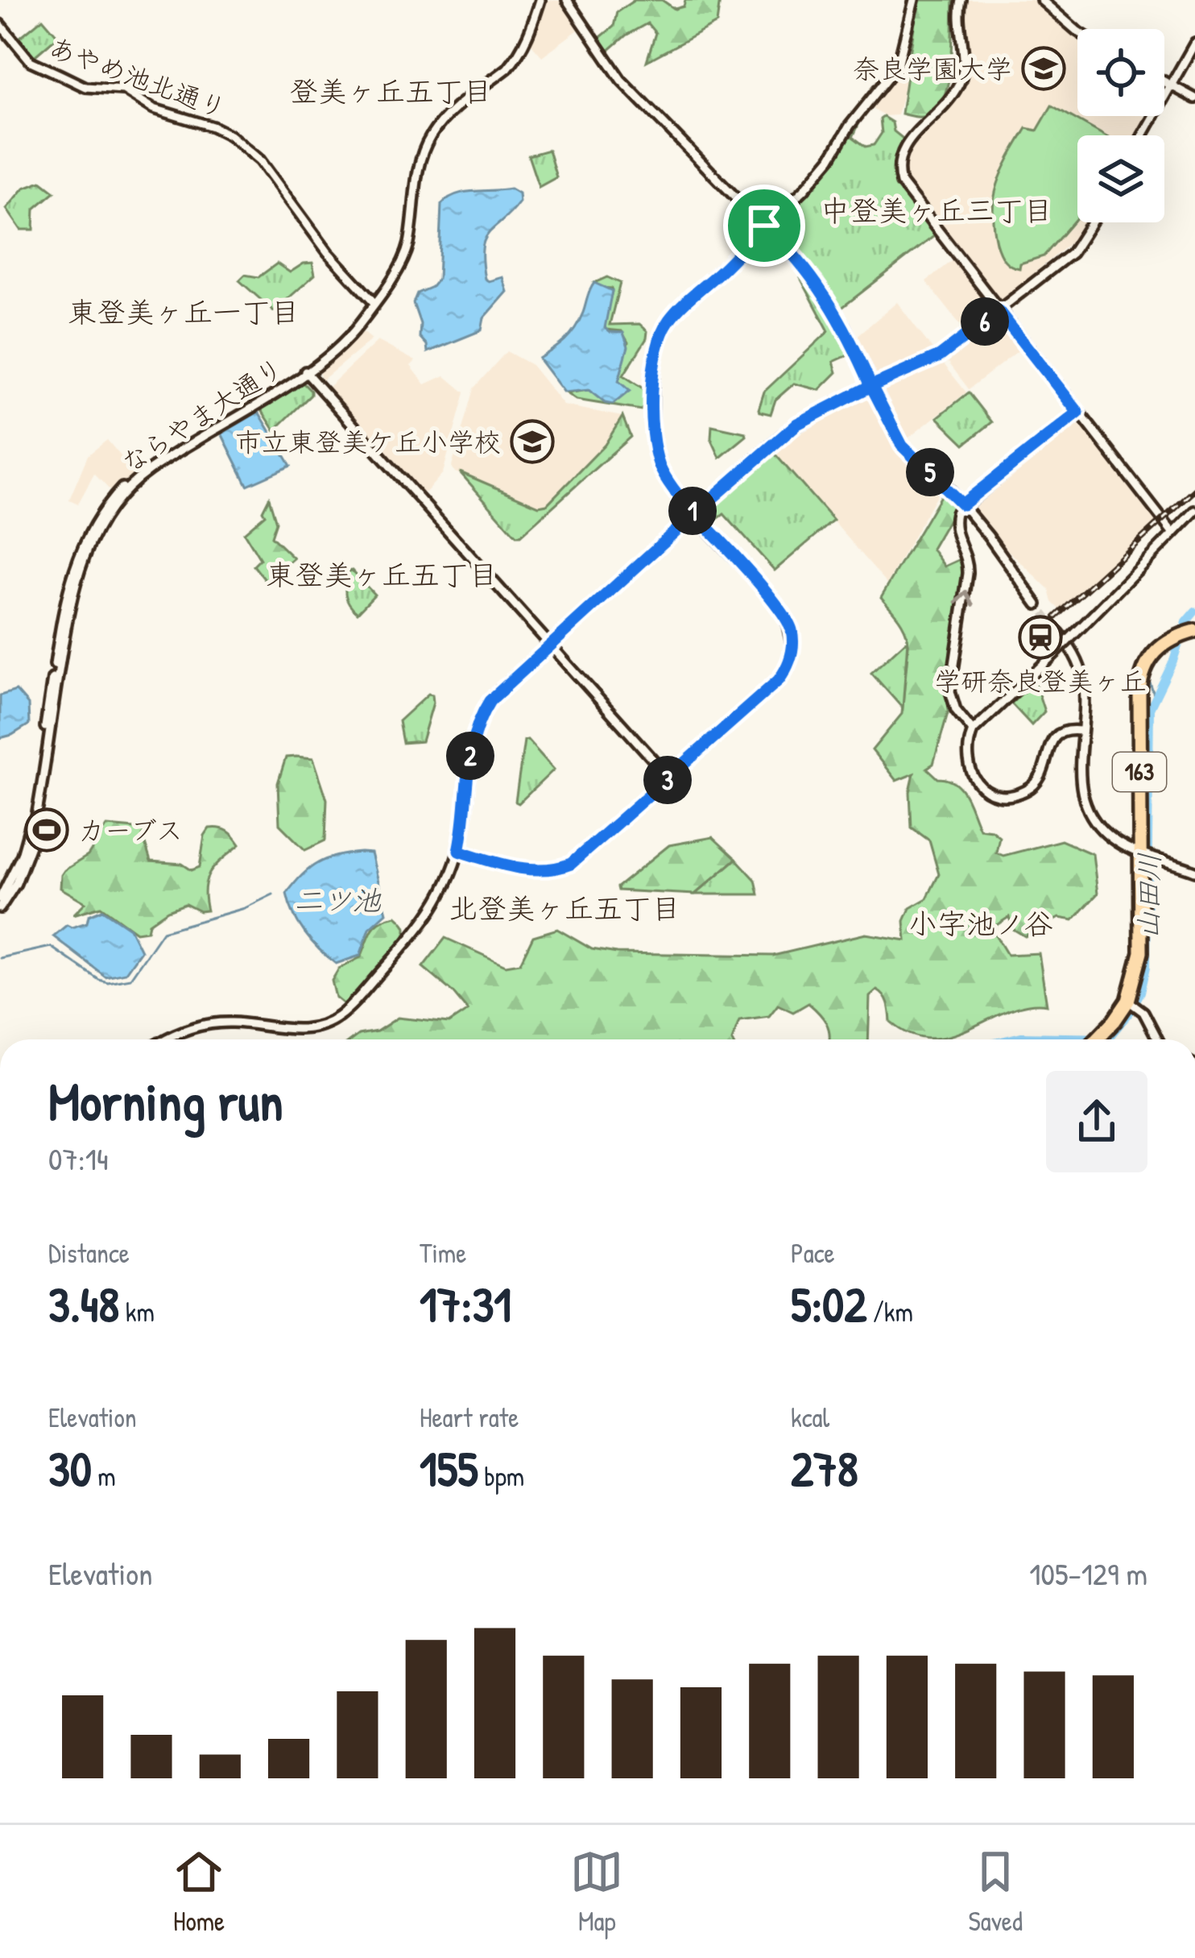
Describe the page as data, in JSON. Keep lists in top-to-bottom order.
{
  "streets": {
    "highway": ["163"],
    "street": ["あやめ池北通り", "ならやま大通り"]
  },
  "crossings": [
    ["あやめ池北通り", "ならやま大通り"]
  ],
  "districts": [
    "登美ヶ丘五丁目",
    "中登美ヶ丘三丁目",
    "東登美ヶ丘一丁目",
    "東登美ヶ丘五丁目",
    "北登美ヶ丘五丁目",
    "小字池ノ谷"
  ],
  "water": ["山田川", "二ツ池"],
  "places": {
    "school or university": ["奈良学園大学", "市立東登美ケ丘小学校"],
    "station": ["学研奈良登美ヶ丘"],
    "sports": ["カーブス"]
  },
  "page": {
    "pins": [
      "6",
      "5",
      "1",
      "2",
      "3"
    ],
    "heading": ["Morning run", "07:14"],
    "stats": [
      ["Distance", "3.48 km"],
      ["Time", "17:31"],
      ["Pace", "5:02 /km"],
      ["Elevation", "30 m"],
      ["Heart rate", "155 bpm"],
      ["kcal", "278"]
    ],
    "chart": ["Elevation", "105–129 m"],
    "tabs": ["Home", "Map", "Saved"]
  }
}
